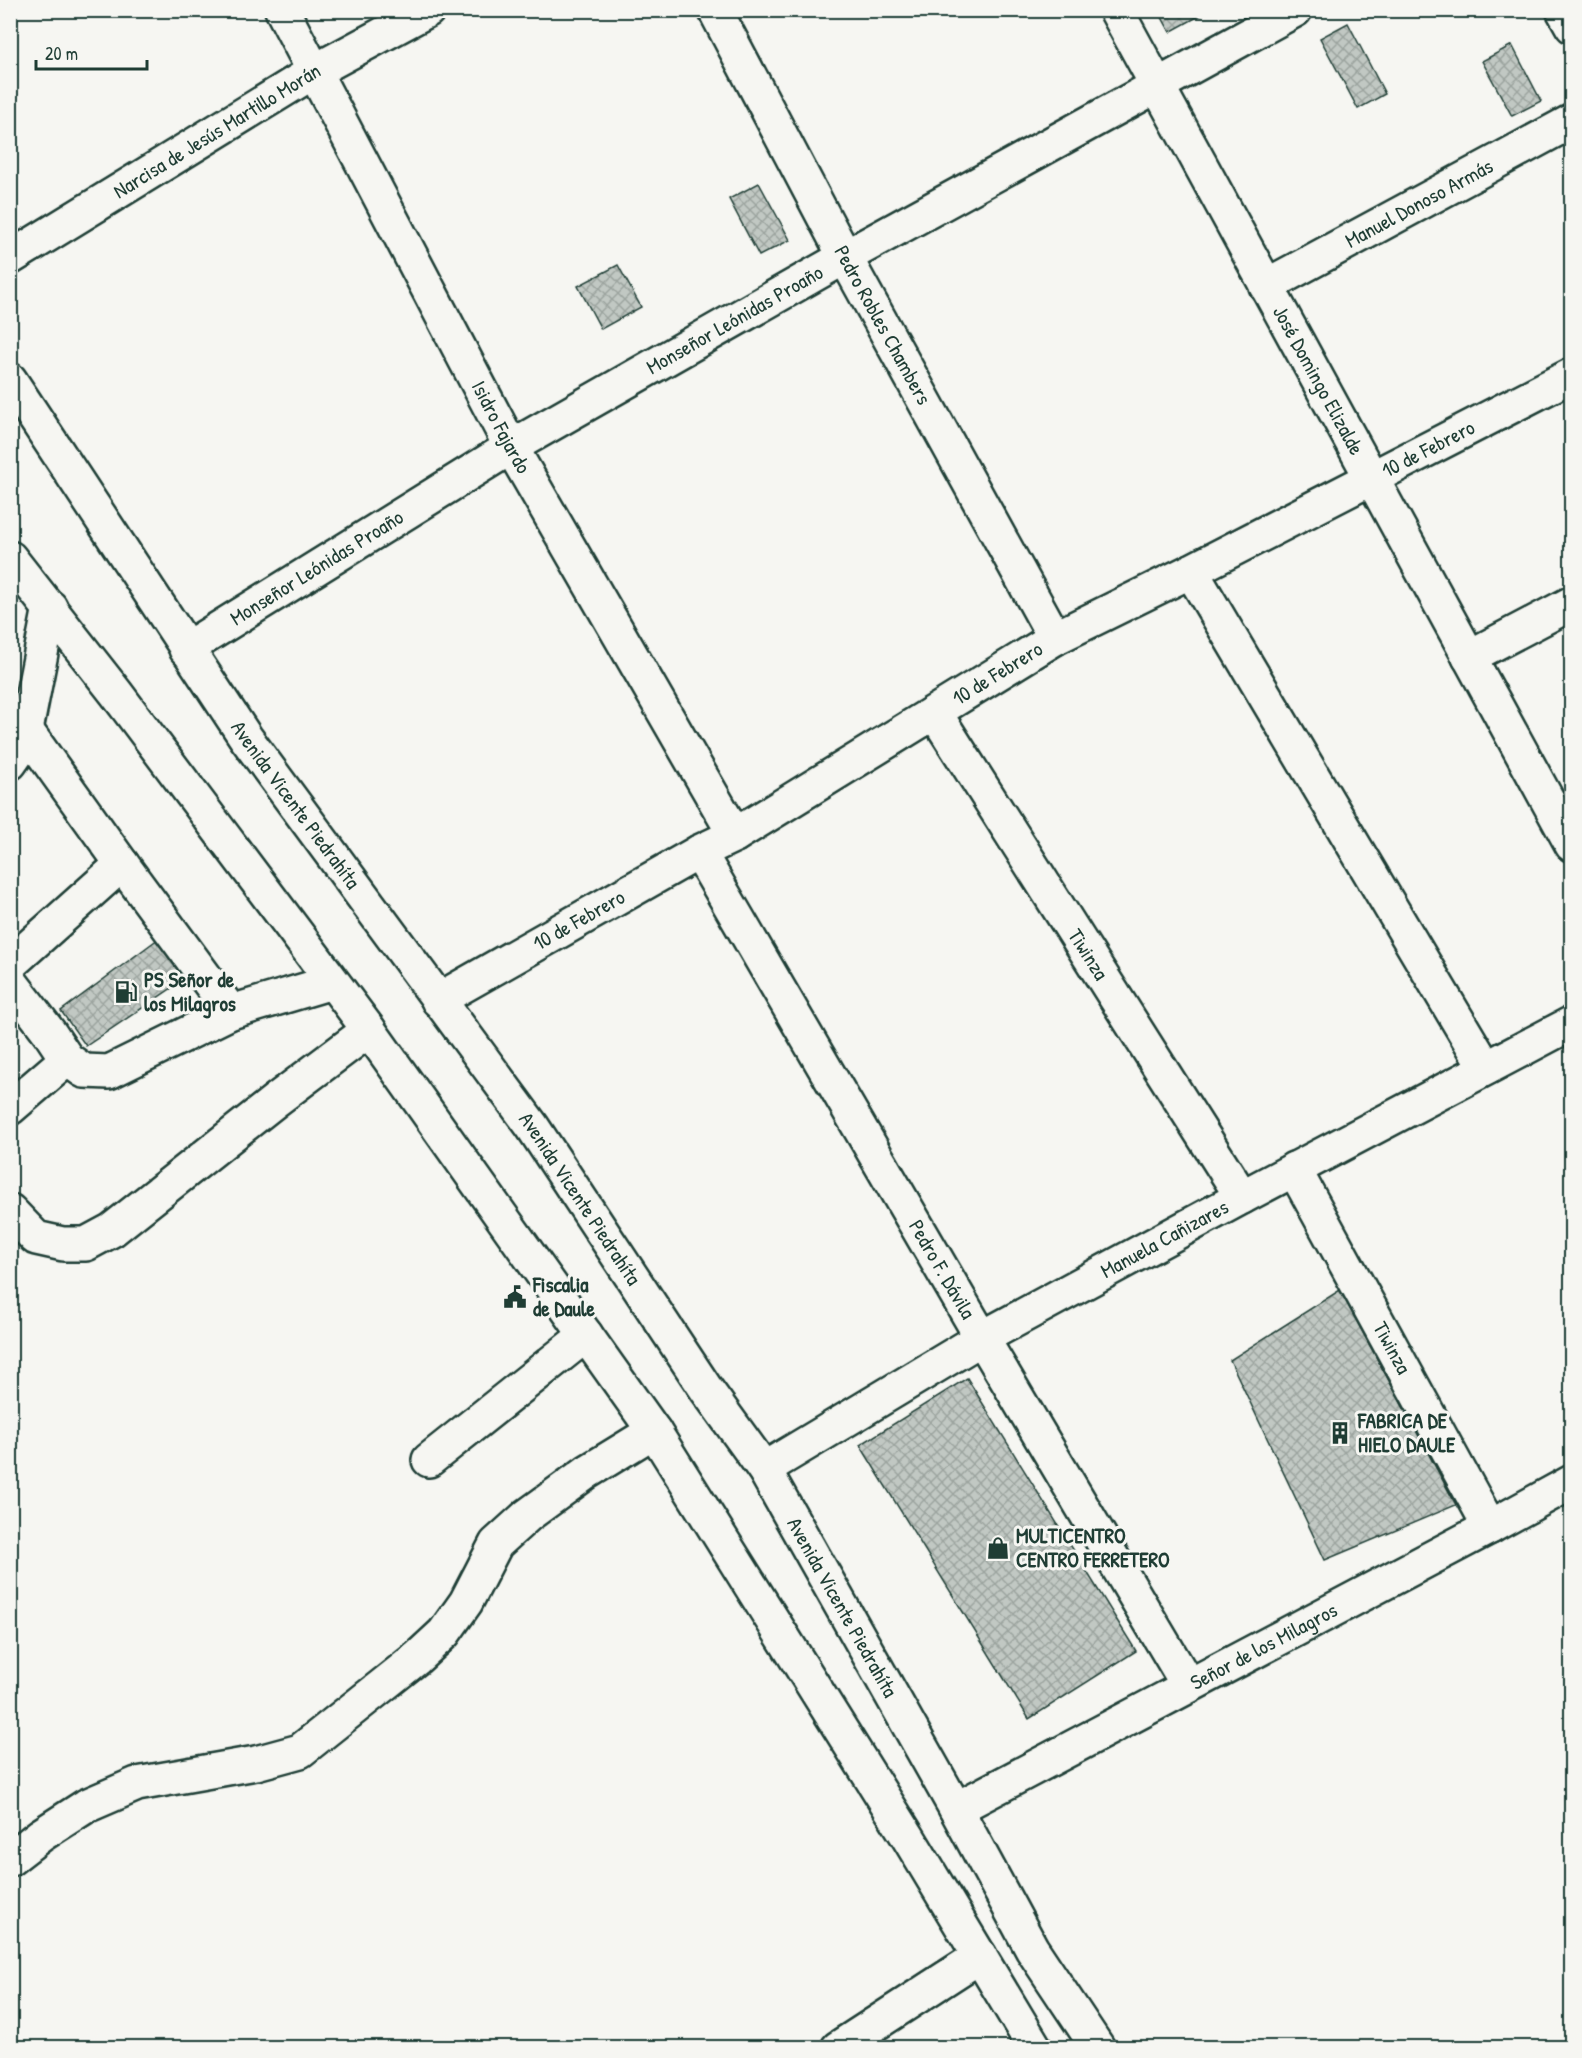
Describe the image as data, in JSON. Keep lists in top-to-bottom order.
{
  "streets": {
    "street": [
      "Narcisa de Jesús Martillo Morán",
      "Manuel Donoso Armás",
      "Monseñor Leónidas Proaño",
      "Pedro Robles Chambers",
      "José Domingo Elizalde",
      "Isidro Fajardo",
      "10 de Febrero",
      "Avenida Vicente Piedrahíta",
      "Tiwinza",
      "Manuela Cañizares",
      "Pedro F. Dávila",
      "Señor de los Milagros"
    ]
  },
  "crossings": [
    ["Narcisa de Jesús Martillo Morán", "Isidro Fajardo"],
    ["Manuel Donoso Armás", "José Domingo Elizalde"],
    ["Monseñor Leónidas Proaño", "Pedro Robles Chambers"],
    ["Monseñor Leónidas Proaño", "José Domingo Elizalde"],
    ["Monseñor Leónidas Proaño", "Isidro Fajardo"],
    ["Monseñor Leónidas Proaño", "Avenida Vicente Piedrahíta"],
    ["Pedro Robles Chambers", "10 de Febrero"],
    ["José Domingo Elizalde", "10 de Febrero"],
    ["Isidro Fajardo", "10 de Febrero"],
    ["10 de Febrero", "Avenida Vicente Piedrahíta"],
    ["10 de Febrero", "Tiwinza"],
    ["10 de Febrero", "Pedro F. Dávila"],
    ["Avenida Vicente Piedrahíta", "Manuela Cañizares"],
    ["Avenida Vicente Piedrahíta", "Señor de los Milagros"],
    ["Tiwinza", "Manuela Cañizares"],
    ["Tiwinza", "Señor de los Milagros"],
    ["Manuela Cañizares", "Pedro F. Dávila"],
    ["Pedro F. Dávila", "Señor de los Milagros"]
  ],
  "places": {
    "fuel station": ["PS Señor de los Milagros"],
    "public building": ["Fiscalia de Daule"],
    "building": ["FABRICA DE HIELO DAULE"],
    "shop": ["MULTICENTRO CENTRO FERRETERO"]
  },
  "scale_bar": "20 m"
}
